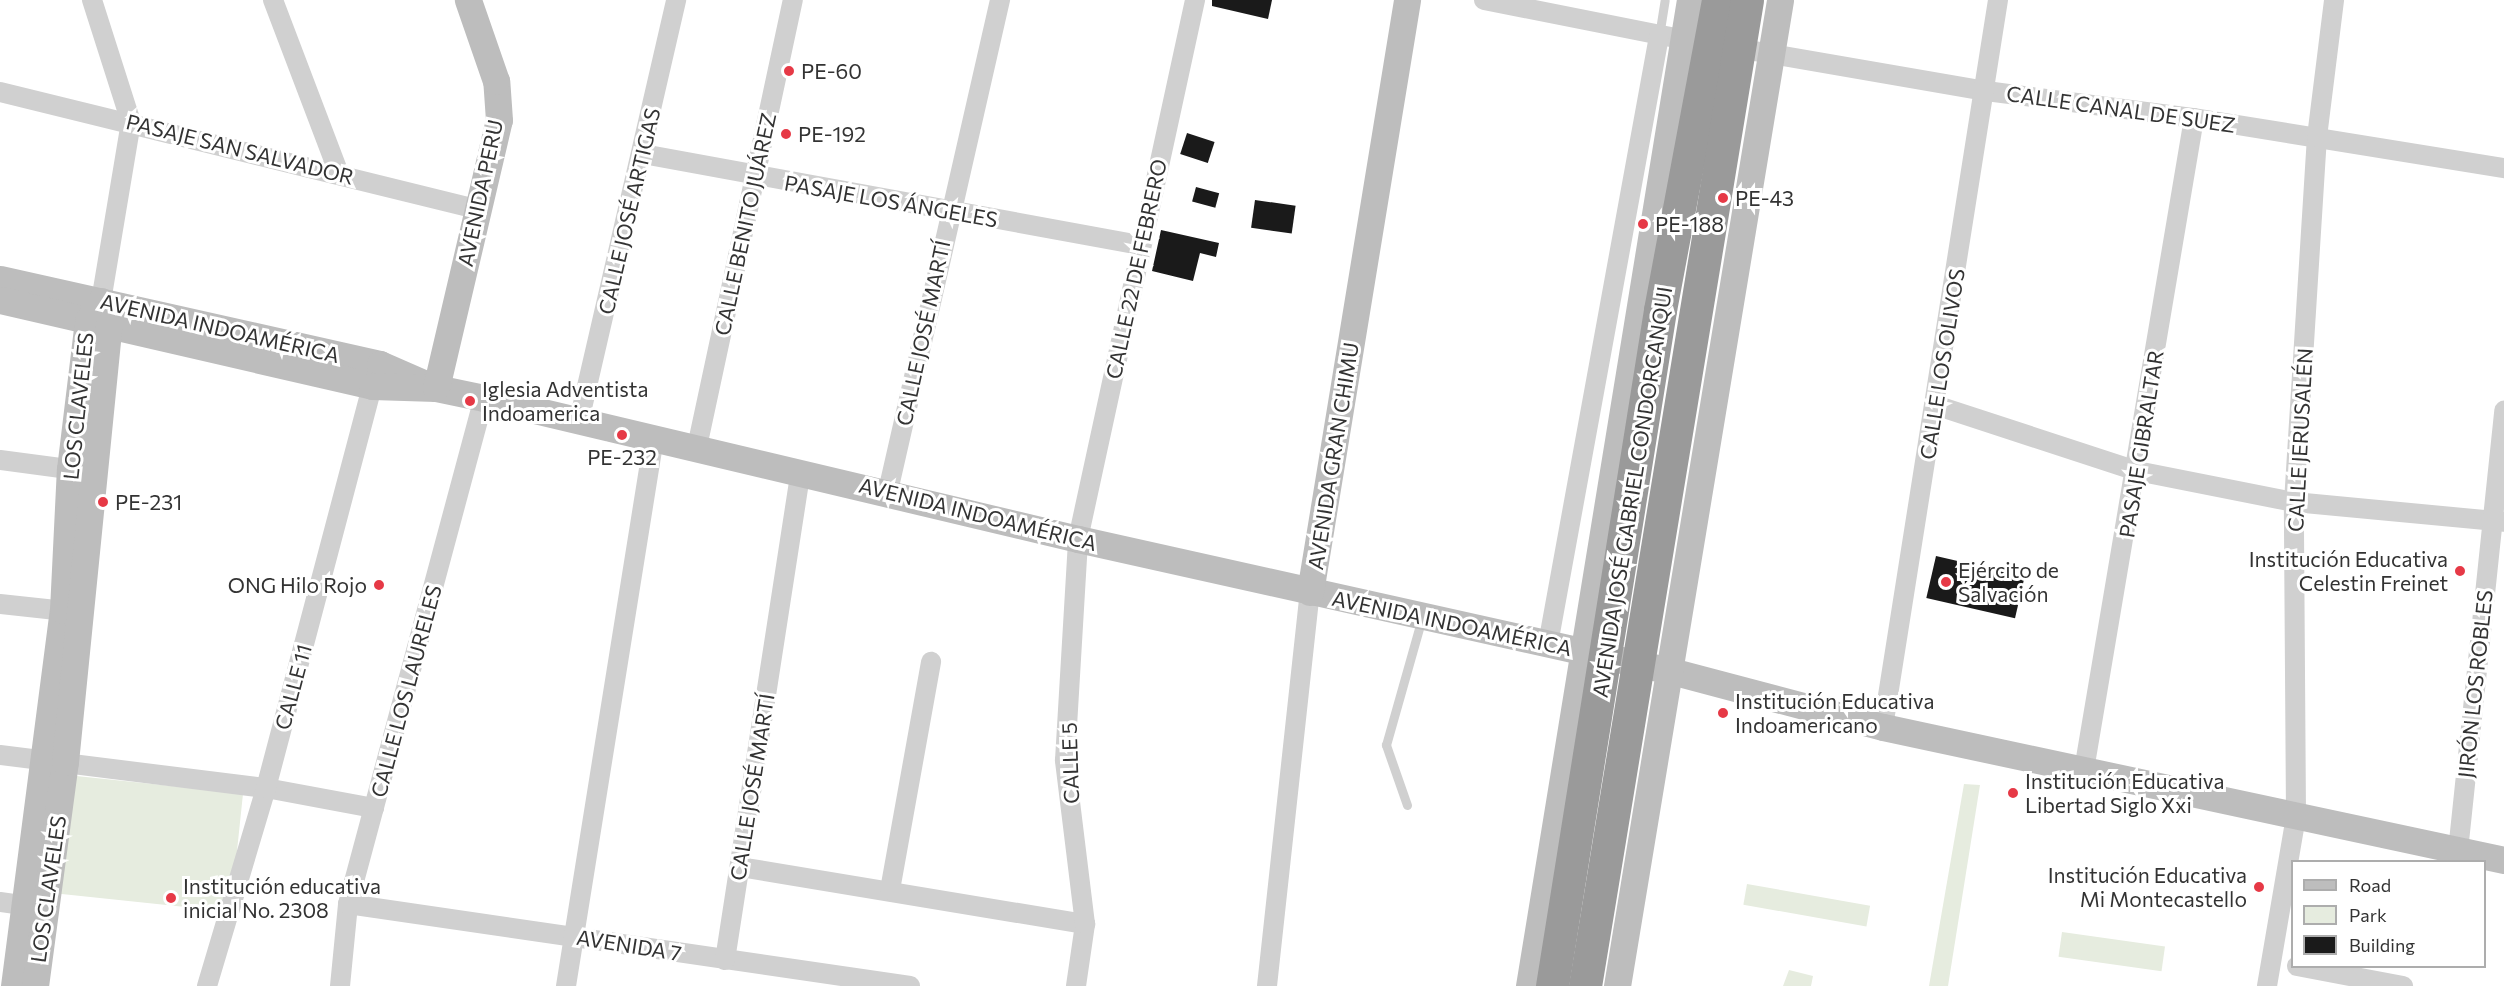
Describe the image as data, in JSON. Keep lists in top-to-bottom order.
{
  "streets": {
    "highway": ["AVENIDA JOSÉ GABRIEL CONDORCANQUI"],
    "street": [
      "CALLE CANAL DE SUEZ",
      "PASAJE SAN SALVADOR",
      "AVENIDA PERU",
      "PASAJE LOS ÁNGELES",
      "CALLE JOSÉ ARTIGAS",
      "CALLE BENITO JUÁREZ",
      "CALLE 22 DE FEBRERO",
      "AVENIDA INDOAMÉRICA",
      "CALLE JOSÉ MARTÍ",
      "CALLE LOS OLIVOS",
      "LOS CLAVELES",
      "CALLE JERUSALÉN",
      "PASAJE GIBRALTAR",
      "AVENIDA GRAN CHIMU",
      "JIRÓN LOS ROBLES",
      "CALLE 11",
      "CALLE LOS LAURELES",
      "CALLE 5",
      "AVENIDA 7"
    ]
  },
  "crossings": [
    ["CALLE CANAL DE SUEZ", "CALLE LOS OLIVOS"],
    ["CALLE CANAL DE SUEZ", "CALLE JERUSALÉN"],
    ["CALLE CANAL DE SUEZ", "PASAJE GIBRALTAR"],
    ["CALLE CANAL DE SUEZ", "AVENIDA JOSÉ GABRIEL CONDORCANQUI"],
    ["PASAJE SAN SALVADOR", "AVENIDA PERU"],
    ["AVENIDA PERU", "AVENIDA INDOAMÉRICA"],
    ["PASAJE LOS ÁNGELES", "CALLE JOSÉ ARTIGAS"],
    ["PASAJE LOS ÁNGELES", "CALLE BENITO JUÁREZ"],
    ["PASAJE LOS ÁNGELES", "CALLE 22 DE FEBRERO"],
    ["PASAJE LOS ÁNGELES", "CALLE JOSÉ MARTÍ"],
    ["CALLE JOSÉ ARTIGAS", "AVENIDA INDOAMÉRICA"],
    ["CALLE BENITO JUÁREZ", "AVENIDA INDOAMÉRICA"],
    ["CALLE 22 DE FEBRERO", "AVENIDA INDOAMÉRICA"],
    ["CALLE 22 DE FEBRERO", "CALLE 5"],
    ["AVENIDA INDOAMÉRICA", "CALLE JOSÉ MARTÍ"],
    ["AVENIDA INDOAMÉRICA", "CALLE LOS OLIVOS"],
    ["AVENIDA INDOAMÉRICA", "LOS CLAVELES"],
    ["AVENIDA INDOAMÉRICA", "CALLE JERUSALÉN"],
    ["AVENIDA INDOAMÉRICA", "PASAJE GIBRALTAR"],
    ["AVENIDA INDOAMÉRICA", "AVENIDA GRAN CHIMU"],
    ["AVENIDA INDOAMÉRICA", "AVENIDA JOSÉ GABRIEL CONDORCANQUI"],
    ["AVENIDA INDOAMÉRICA", "JIRÓN LOS ROBLES"],
    ["AVENIDA INDOAMÉRICA", "CALLE 11"],
    ["AVENIDA INDOAMÉRICA", "CALLE LOS LAURELES"],
    ["AVENIDA INDOAMÉRICA", "CALLE 5"],
    ["CALLE JOSÉ MARTÍ", "AVENIDA 7"],
    ["CALLE LOS LAURELES", "AVENIDA 7"]
  ],
  "places": [
    "PE-60",
    "PE-192",
    "PE-43",
    "PE-188",
    "Iglesia Adventista Indoamerica",
    "PE-232",
    "PE-231",
    "Institución Educativa Celestin Freinet",
    "Ejército de Salvación",
    "ONG Hilo Rojo",
    "Institución Educativa Indoamericano",
    "Institución Educativa Libertad Siglo Xxi",
    "Institución Educativa Mi Montecastello",
    "Institución educativa inicial No. 2308"
  ],
  "legend": ["Road", "Park", "Building"]
}
